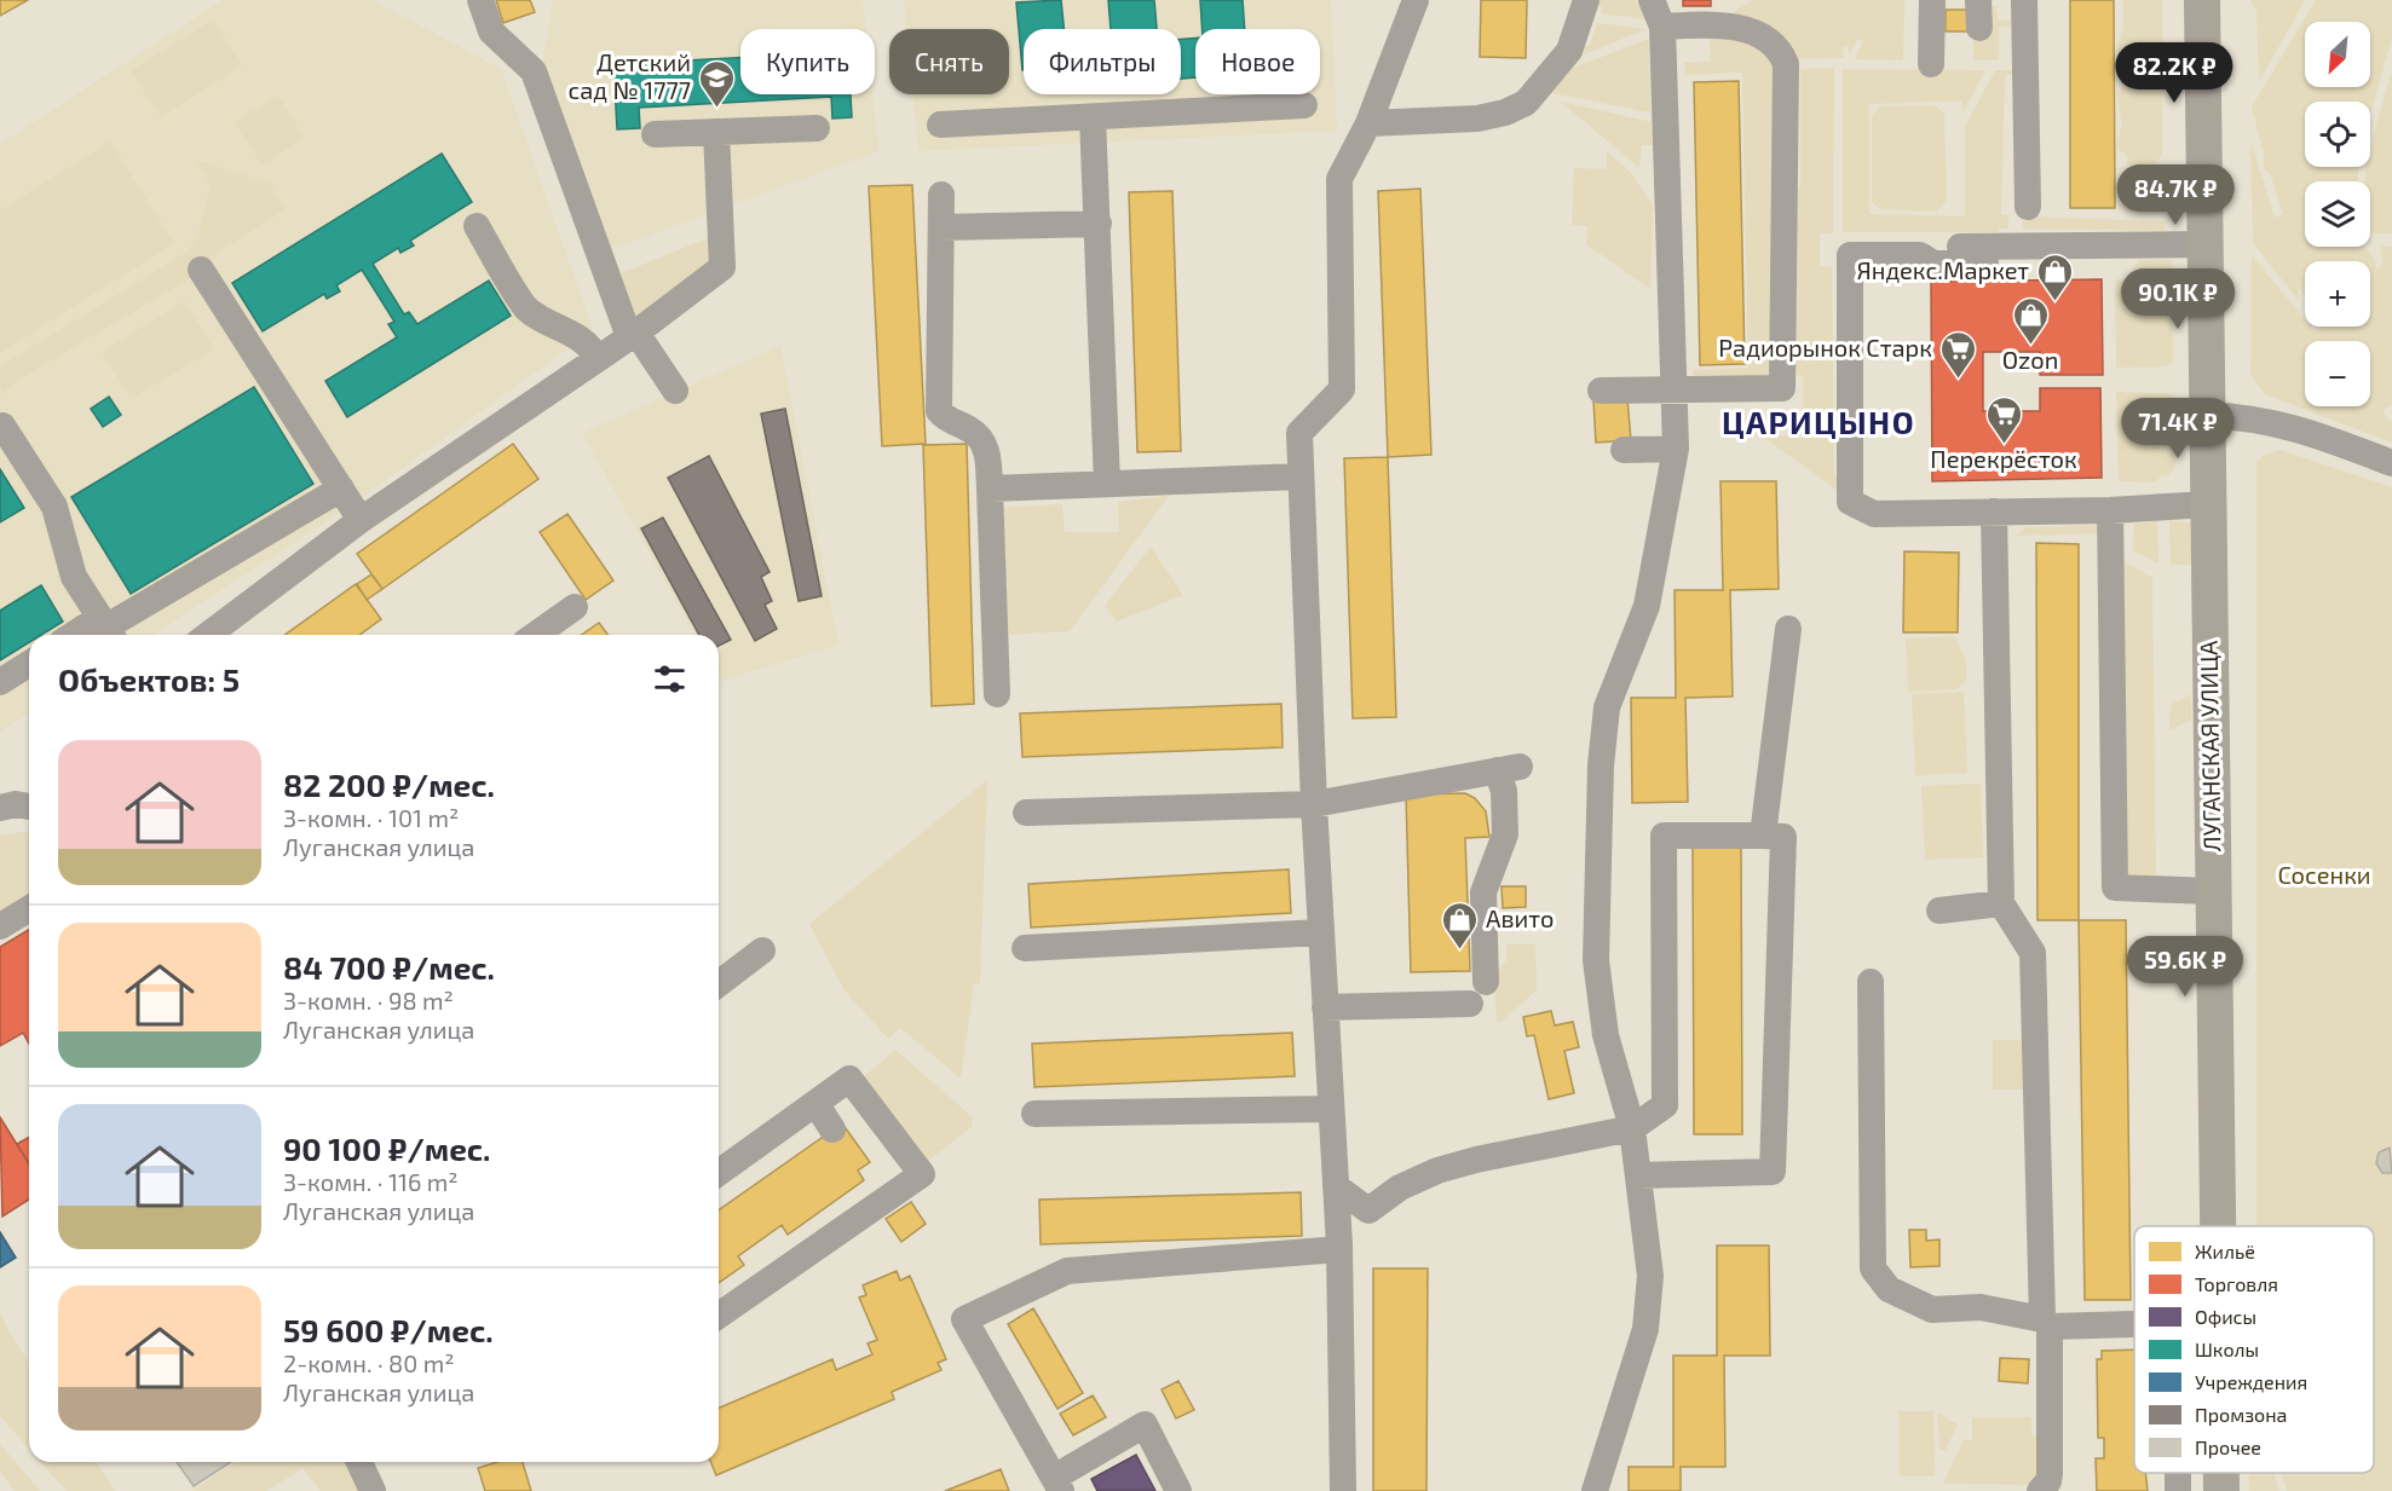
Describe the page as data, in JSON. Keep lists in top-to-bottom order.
{
  "streets": {
    "main road": ["ЛУГАНСКАЯ УЛИЦА"]
  },
  "districts": ["ЦАРИЦЫНО"],
  "parks": ["Сосенки"],
  "places": {
    "school or university": ["Детский сад № 1777"],
    "shop": ["Яндекс.Маркет", "Ozon", "Авито"],
    "supermarket": ["Радиорынок Старк", "Перекрёсток"]
  },
  "legend": [
    "Жильё",
    "Торговля",
    "Офисы",
    "Школы",
    "Учреждения",
    "Промзона",
    "Прочее"
  ],
  "north": "bottom left",
  "page": {
    "map_buttons": ["+", "−"],
    "chip": [
      "Купить",
      "Снять",
      "Фильтры",
      "Новое"
    ],
    "price": [
      "82.2K ₽",
      "84.7K ₽",
      "90.1K ₽",
      "71.4K ₽",
      "59.6K ₽"
    ],
    "heading": "Объектов: 5",
    "list": [
      {
        "name": "82 200 ₽/мес.",
        "note": "3-комн. · 101 m² · Луганская улица"
      },
      {
        "name": "84 700 ₽/мес.",
        "note": "3-комн. · 98 m² · Луганская улица"
      },
      {
        "name": "90 100 ₽/мес.",
        "note": "3-комн. · 116 m² · Луганская улица"
      },
      {
        "name": "59 600 ₽/мес.",
        "note": "2-комн. · 80 m² · Луганская улица"
      }
    ]
  }
}
